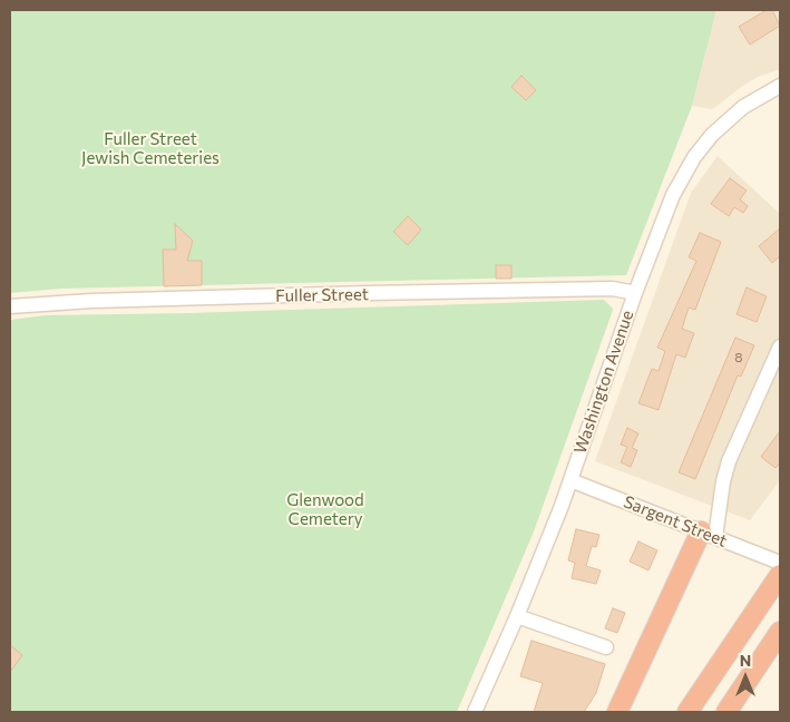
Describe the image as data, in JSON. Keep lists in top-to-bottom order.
{
  "streets": {
    "street": ["Fuller Street", "Washington Avenue", "Sargent Street"]
  },
  "crossings": [
    ["Fuller Street", "Washington Avenue"],
    ["Washington Avenue", "Sargent Street"]
  ],
  "parks": ["Fuller Street Jewish Cemeteries", "Glenwood Cemetery"],
  "house_numbers": ["8"],
  "north": "top"
}
